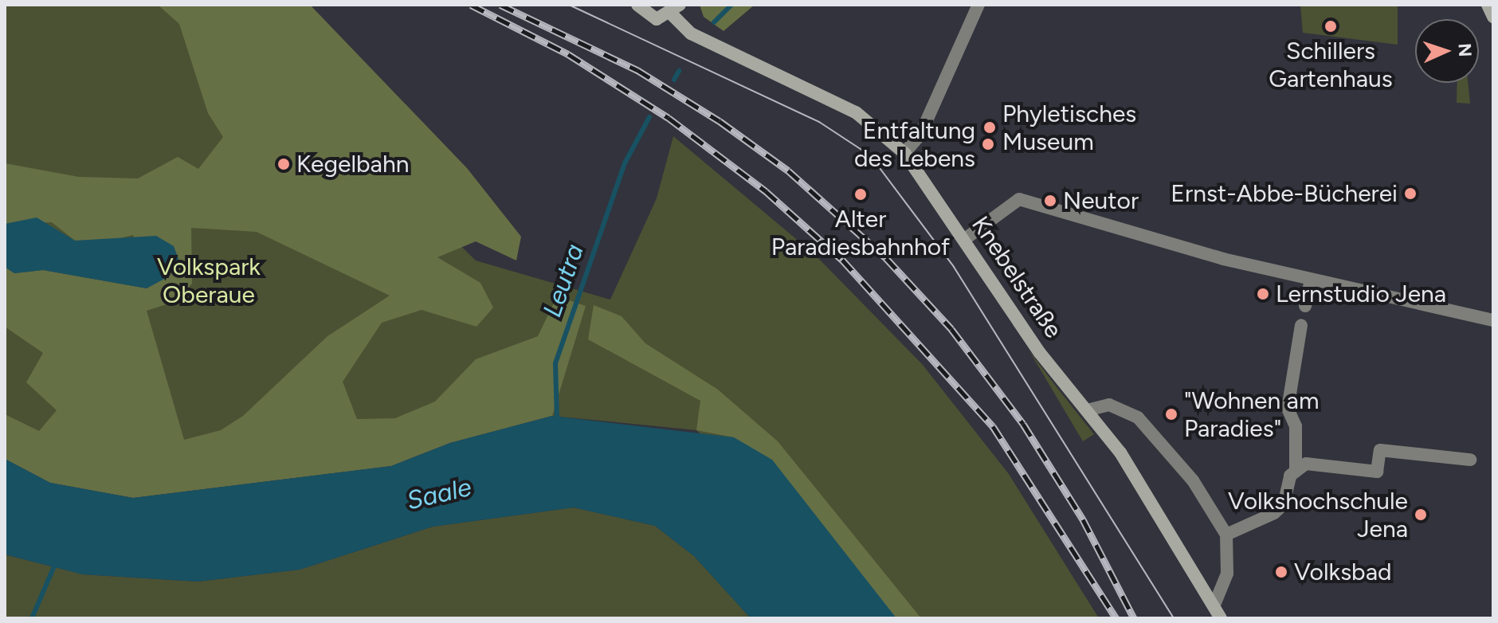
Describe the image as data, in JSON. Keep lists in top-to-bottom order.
{
  "streets": {
    "main road": ["Knebelstraße"]
  },
  "water": ["Leutra", "Saale"],
  "parks": ["Volkspark Oberaue"],
  "places": [
    "Schillers Gartenhaus",
    "Phyletisches Museum",
    "Entfaltung des Lebens",
    "Kegelbahn",
    "Ernst-Abbe-Bücherei",
    "Alter Paradiesbahnhof",
    "Neutor",
    "Lernstudio Jena",
    "\"Wohnen am Paradies\"",
    "Volkshochschule Jena",
    "Volksbad"
  ],
  "north": "right"
}
